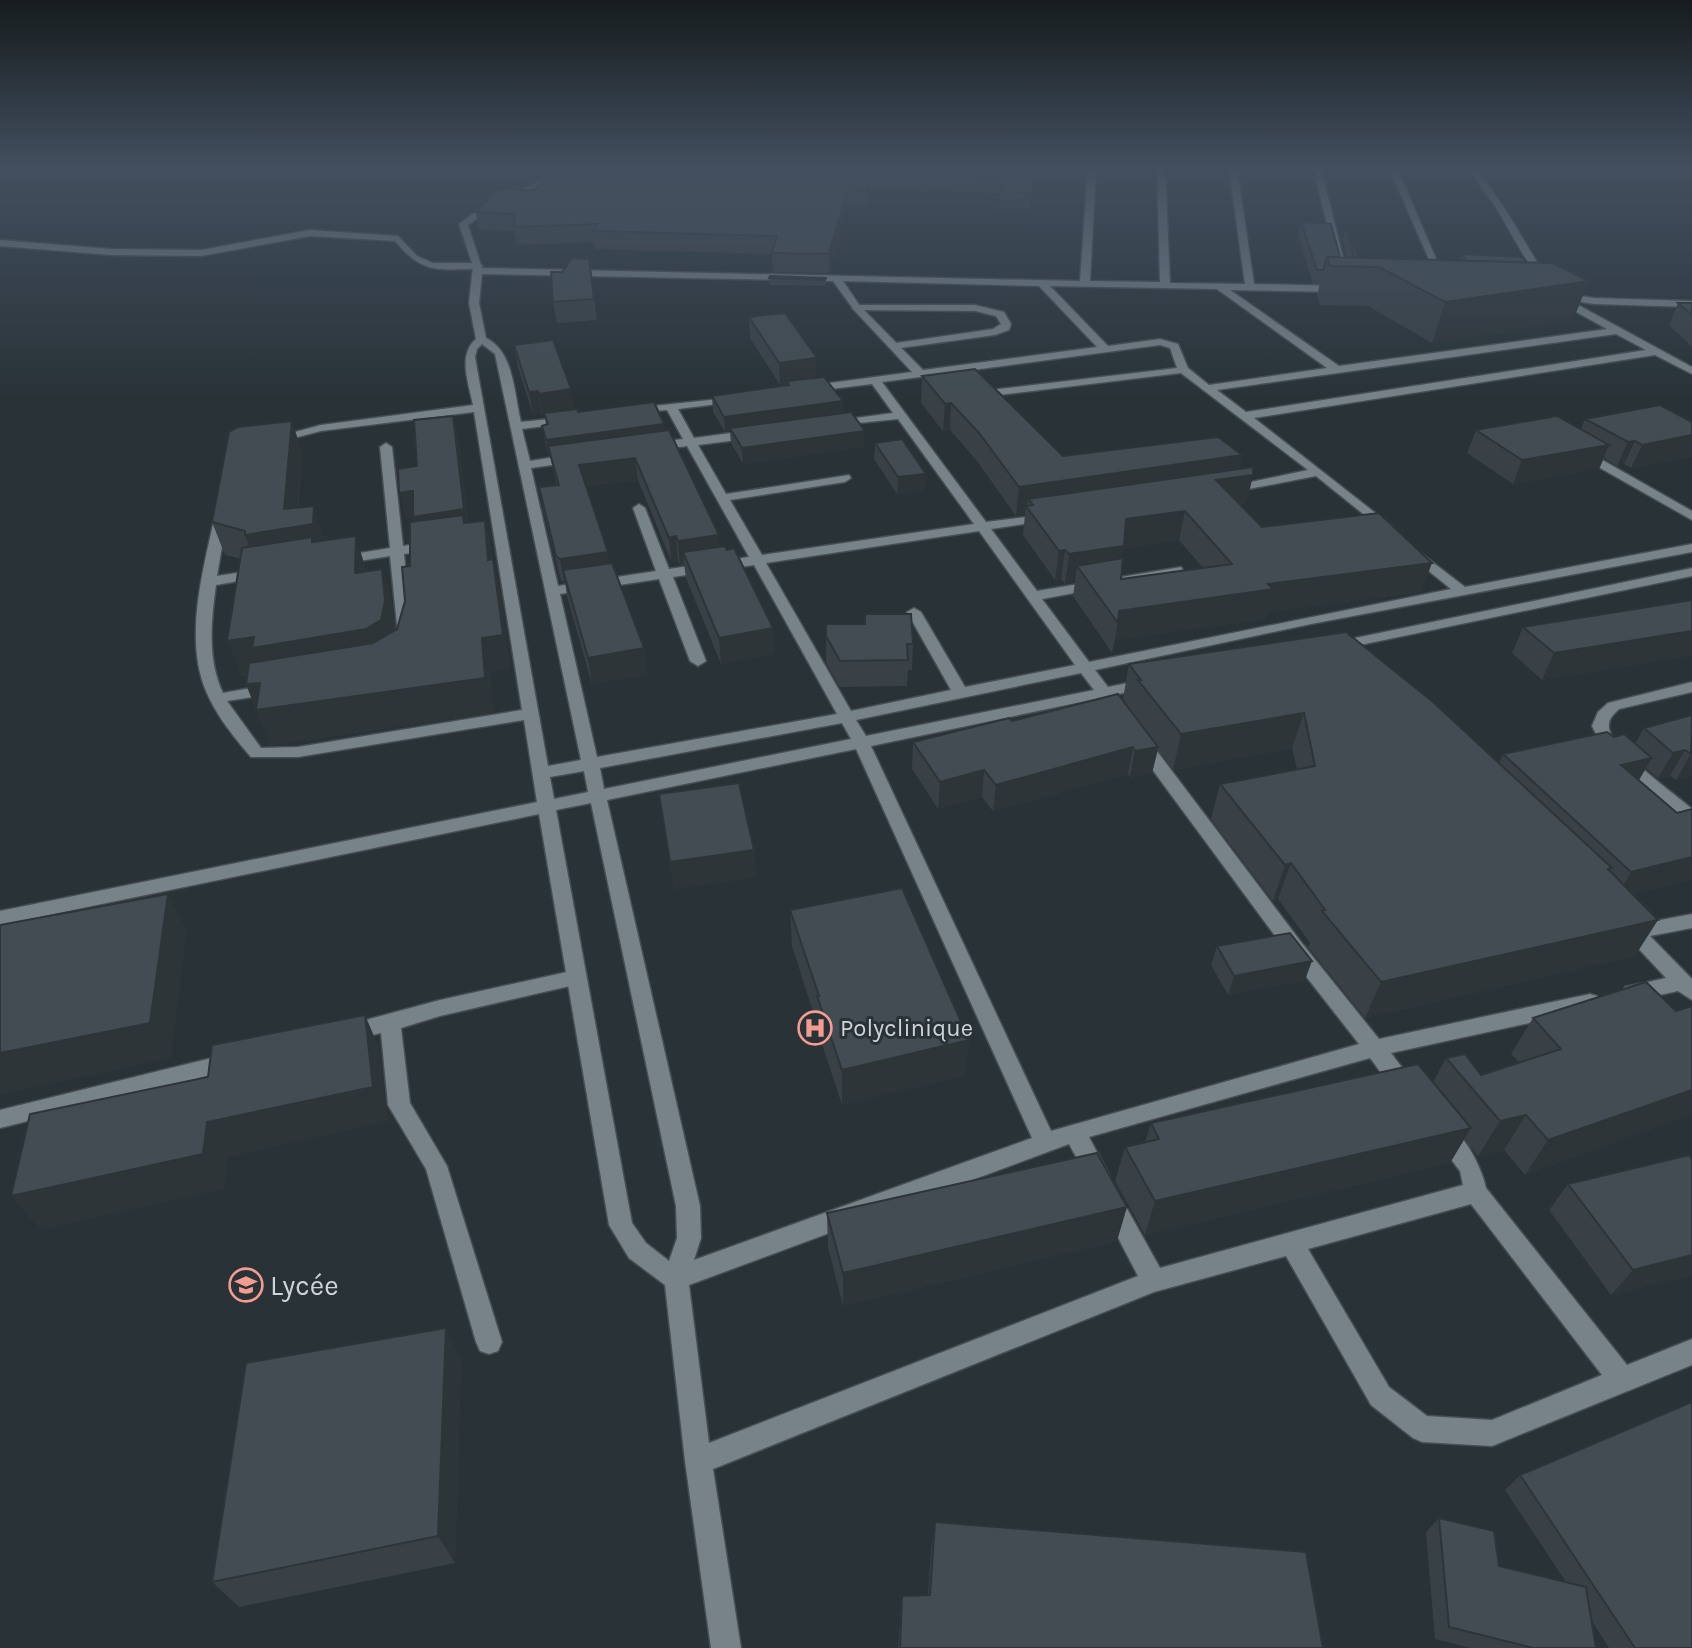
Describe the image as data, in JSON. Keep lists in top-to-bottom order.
{
  "places": {
    "hospital": ["Polyclinique"],
    "school or university": ["Lycée"]
  }
}
